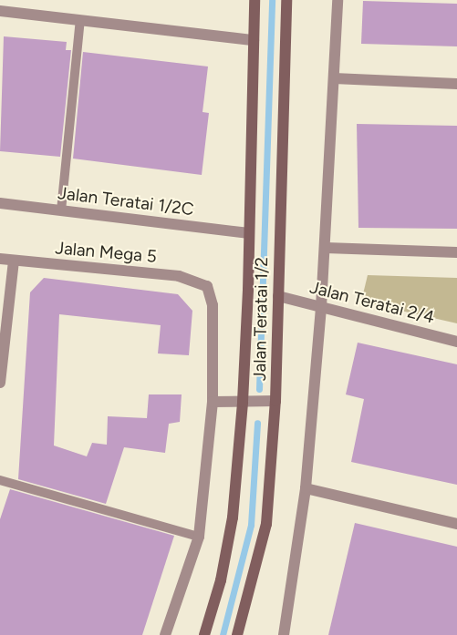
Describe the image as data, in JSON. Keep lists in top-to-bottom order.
{
  "streets": {
    "main road": ["Jalan Teratai 1/2"],
    "street": ["Jalan Teratai 1/2C", "Jalan Mega 5", "Jalan Teratai 2/4"]
  },
  "crossings": [
    ["Jalan Teratai 1/2C", "Jalan Teratai 1/2"],
    ["Jalan Teratai 2/4", "Jalan Teratai 1/2"]
  ]
}
